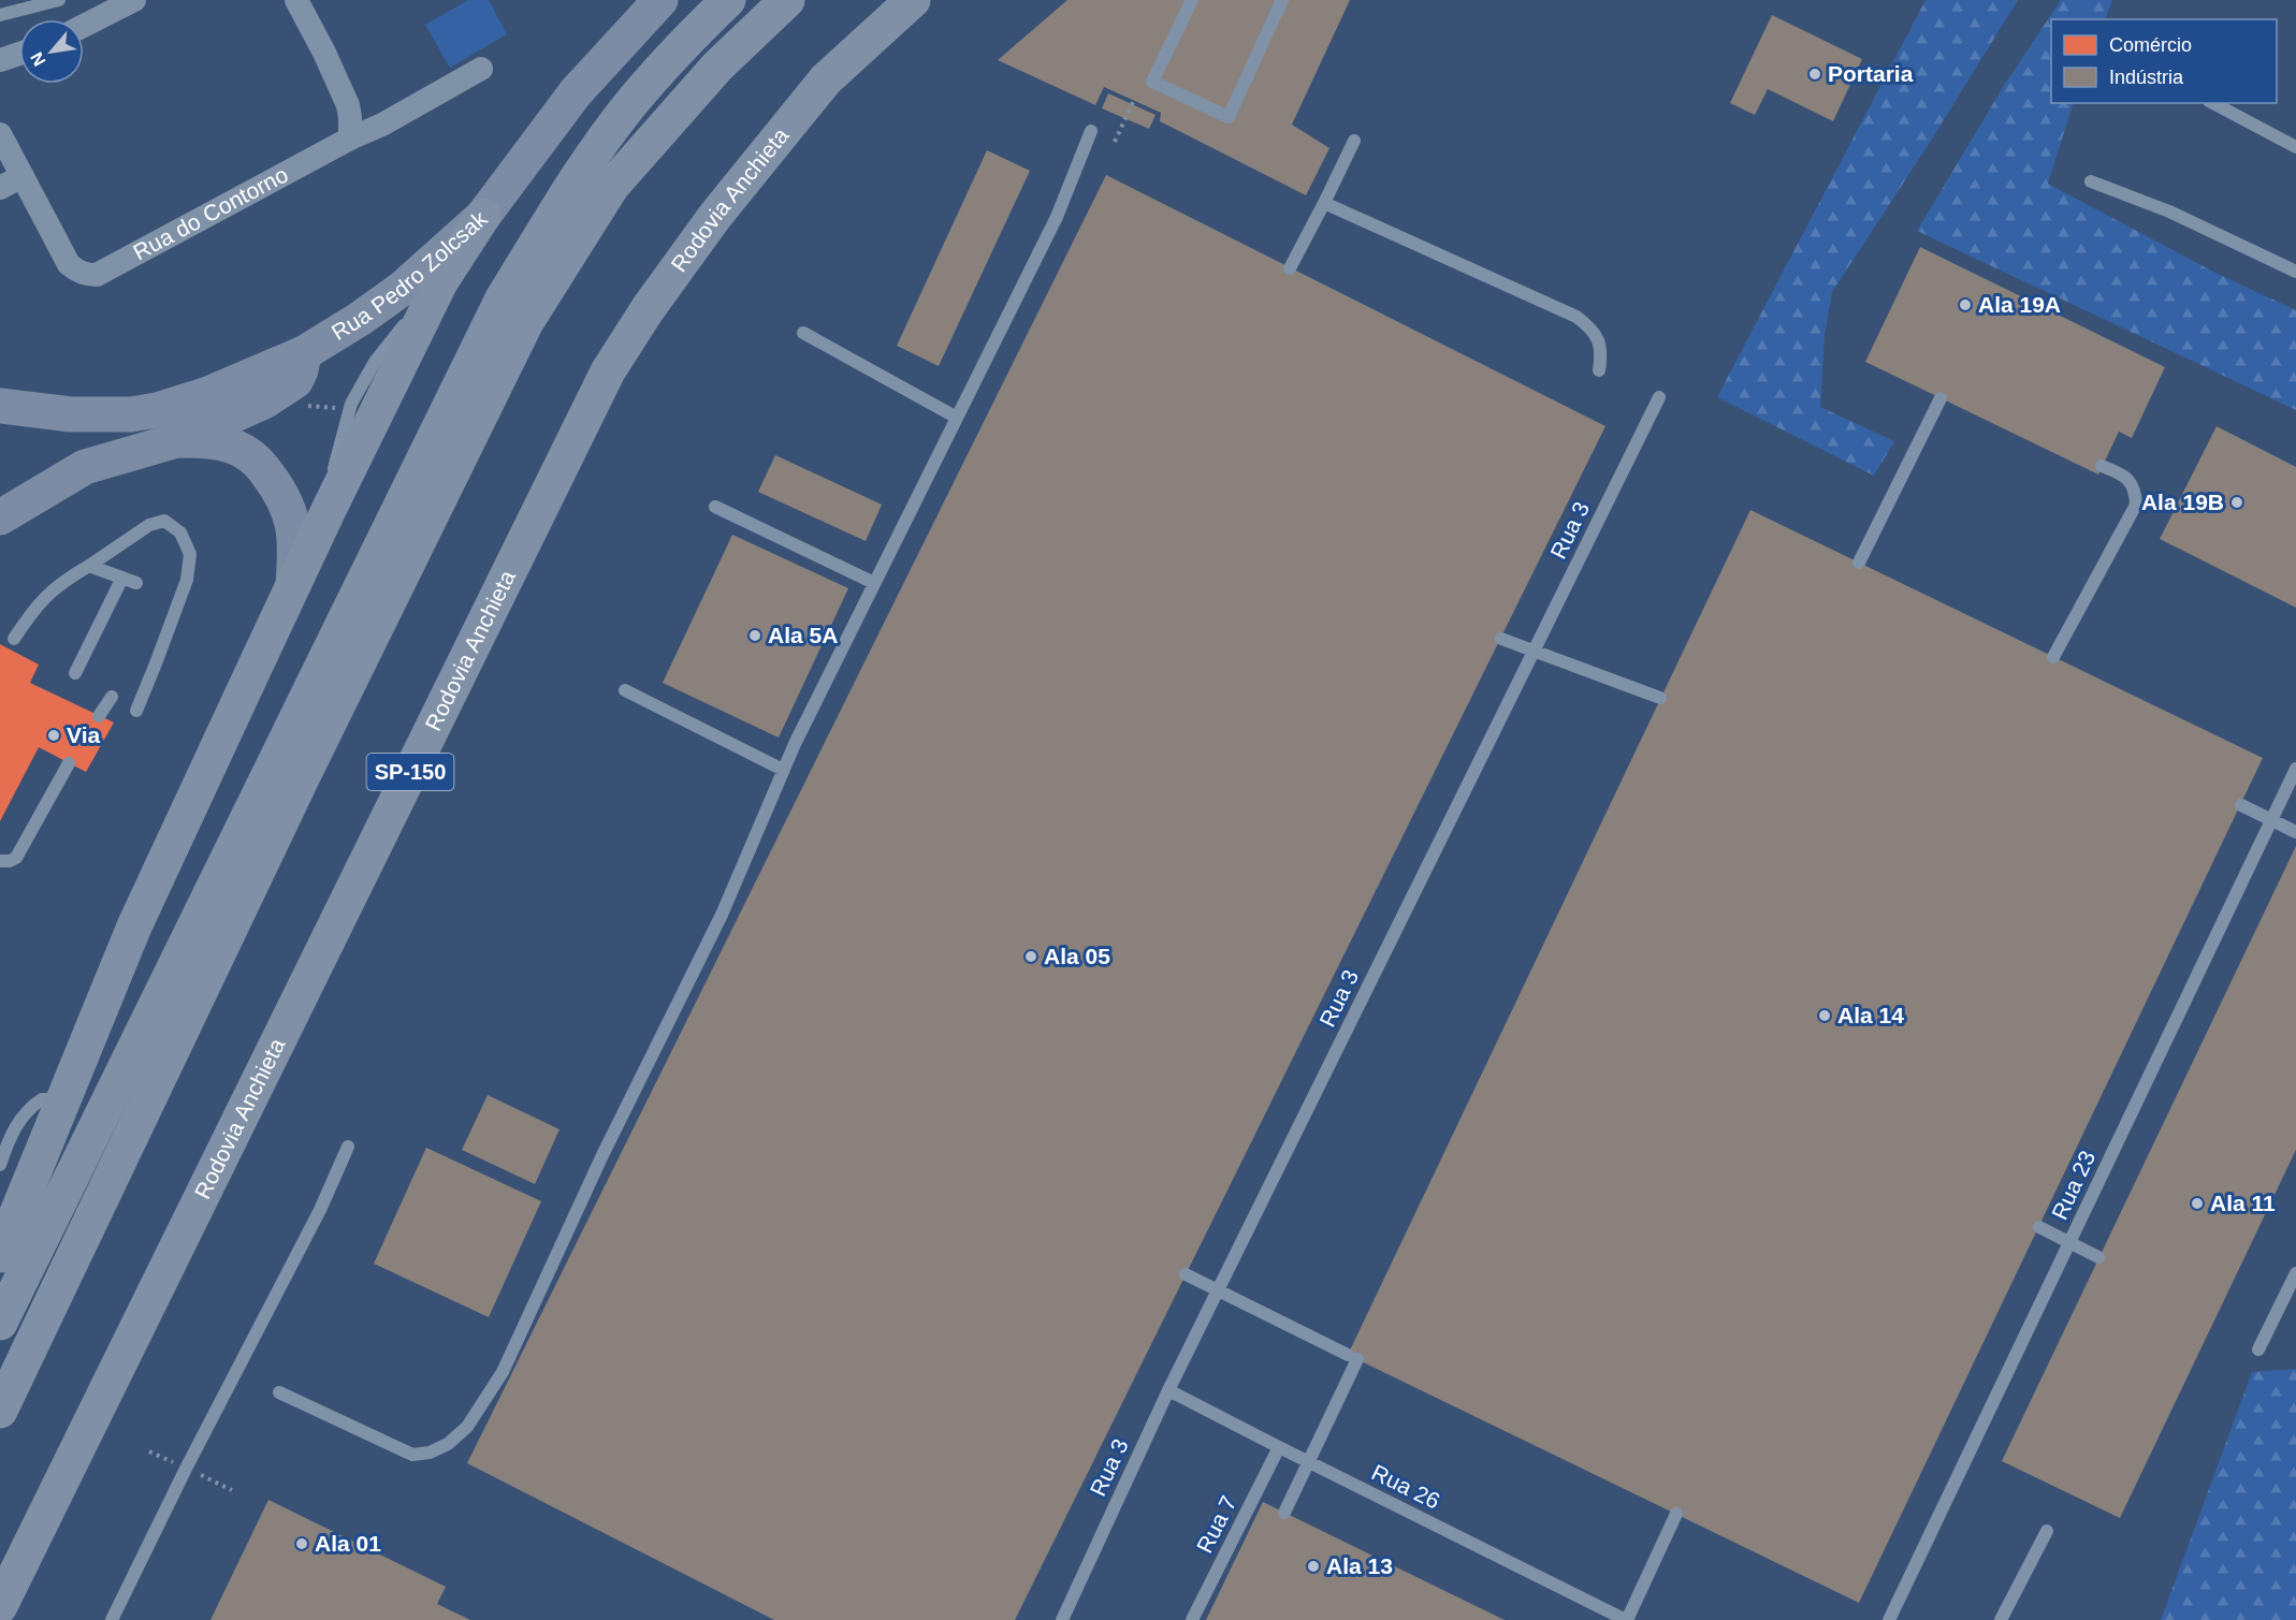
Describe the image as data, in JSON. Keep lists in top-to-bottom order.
{
  "streets": {
    "highway": ["Rodovia Anchieta", "SP-150"],
    "main road": ["Rua Pedro Zolcsak"],
    "street": ["Rua do Contorno"],
    "lane": [
      "Rua 3",
      "Rua 23",
      "Rua 26",
      "Rua 7"
    ]
  },
  "crossings": [
    ["Rua 3", "Rua 26"],
    ["Rua 26", "Rua 7"]
  ],
  "places": [
    "Portaria",
    "Ala 19A",
    "Ala 19B",
    "Ala 5A",
    "Via",
    "Ala 05",
    "Ala 14",
    "Ala 11",
    "Ala 01",
    "Ala 13"
  ],
  "legend": ["Comércio", "Indústria"],
  "north": "bottom left"
}
